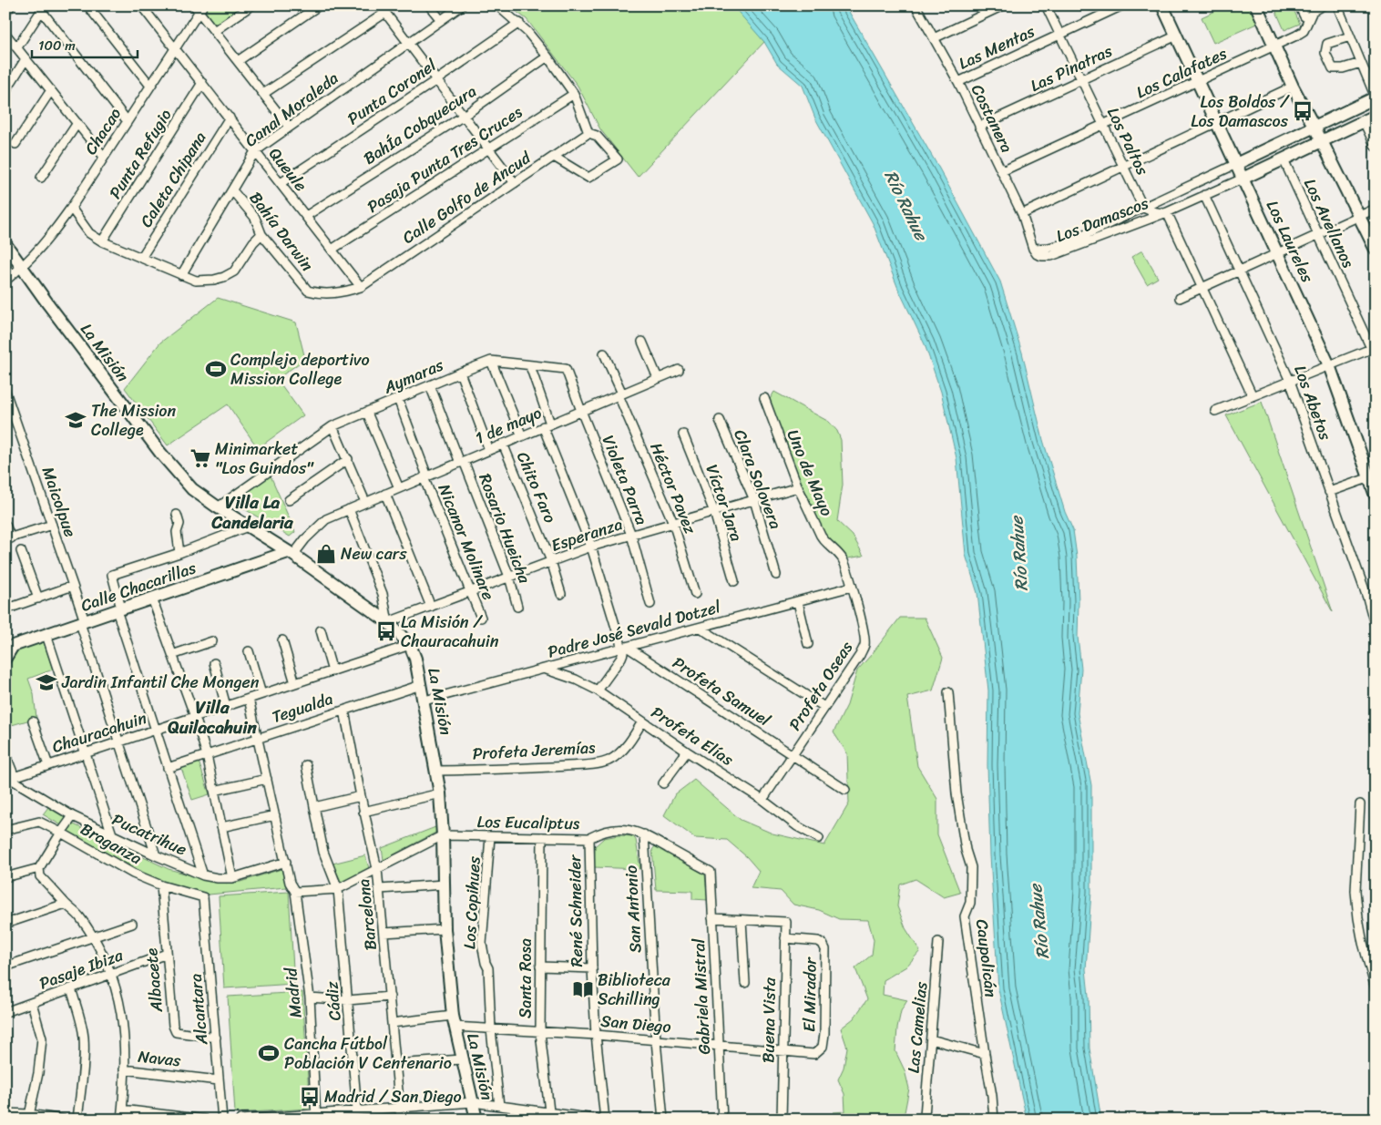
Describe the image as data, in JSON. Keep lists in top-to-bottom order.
{
  "streets": {
    "street": [
      "Las Mentas",
      "Las Pinatras",
      "Los Calafates",
      "Punta Coronel",
      "Canal Moraleda",
      "Costanera",
      "BahÍa Cobquecura",
      "Chacao",
      "Los Paltos",
      "Punta Refugio",
      "Pasaja Punta Tres Cruces",
      "Queule",
      "Caleta Chipana",
      "Calle Golfo de Ancud",
      "Los Damascos",
      "Los Avellanos",
      "Bahía Darwin",
      "Los Laureles",
      "La Misión",
      "Aymaras",
      "Los Abetos",
      "1 de mayo",
      "Uno de Mayo",
      "Clara Solovera",
      "Violeta Parra",
      "Chito Faro",
      "Héctor Pavez",
      "Maicolpue",
      "Víctor Jara",
      "Rosario Hueicha",
      "Esperanza",
      "Nicanor Molinare",
      "Calle Chacarillas",
      "Padre José Sevald Dotzel",
      "Profeta Oseas",
      "Profeta Samuel",
      "Tegualda",
      "Chauracahuin",
      "Profeta Elías",
      "Profeta Jeremías",
      "Los Eucaliptus",
      "Pucatrihue",
      "Braganza",
      "Los Copihues",
      "San Antonio",
      "René Schneider",
      "Barcelona",
      "Caupolicán",
      "Pasaje Ibiza",
      "Santa Rosa",
      "Albacete",
      "Madrid",
      "El Mirador",
      "Gabriela Mistral",
      "Cádiz",
      "Alcantara",
      "Buena Vista",
      "San Diego",
      "Las Camelias",
      "Navas"
    ]
  },
  "crossings": [
    ["Las Mentas", "Costanera"],
    ["Las Mentas", "Los Paltos"],
    ["Las Pinatras", "Costanera"],
    ["Las Pinatras", "Los Paltos"],
    ["Las Pinatras", "Los Laureles"],
    ["Los Calafates", "Costanera"],
    ["Los Calafates", "Los Paltos"],
    ["Los Calafates", "Los Laureles"],
    ["Punta Coronel", "Queule"],
    ["Canal Moraleda", "Queule"],
    ["Canal Moraleda", "Bahía Darwin"],
    ["Costanera", "Los Damascos"],
    ["BahÍa Cobquecura", "Queule"],
    ["Chacao", "Queule"],
    ["Chacao", "La Misión"],
    ["Los Paltos", "Los Damascos"],
    ["Punta Refugio", "Queule"],
    ["Pasaja Punta Tres Cruces", "Queule"],
    ["Queule", "Caleta Chipana"],
    ["Queule", "Calle Golfo de Ancud"],
    ["Queule", "Bahía Darwin"],
    ["Calle Golfo de Ancud", "Bahía Darwin"],
    ["Los Damascos", "Los Avellanos"],
    ["Los Damascos", "Los Laureles"],
    ["Los Damascos", "Los Abetos"],
    ["La Misión", "Aymaras"],
    ["La Misión", "1 de mayo"],
    ["La Misión", "Esperanza"],
    ["La Misión", "Calle Chacarillas"],
    ["La Misión", "Padre José Sevald Dotzel"],
    ["La Misión", "Tegualda"],
    ["La Misión", "Chauracahuin"],
    ["La Misión", "Profeta Jeremías"],
    ["La Misión", "Los Eucaliptus"],
    ["La Misión", "San Diego"],
    ["Aymaras", "Violeta Parra"],
    ["Aymaras", "Rosario Hueicha"],
    ["Aymaras", "Nicanor Molinare"],
    ["1 de mayo", "Violeta Parra"],
    ["1 de mayo", "Chito Faro"],
    ["1 de mayo", "Héctor Pavez"],
    ["1 de mayo", "Rosario Hueicha"],
    ["1 de mayo", "Nicanor Molinare"],
    ["1 de mayo", "Calle Chacarillas"],
    ["Uno de Mayo", "Esperanza"],
    ["Uno de Mayo", "Profeta Oseas"],
    ["Clara Solovera", "Esperanza"],
    ["Violeta Parra", "Esperanza"],
    ["Chito Faro", "Esperanza"],
    ["Héctor Pavez", "Esperanza"],
    ["Maicolpue", "Calle Chacarillas"],
    ["Maicolpue", "Chauracahuin"],
    ["Maicolpue", "Pucatrihue"],
    ["Víctor Jara", "Esperanza"],
    ["Rosario Hueicha", "Esperanza"],
    ["Esperanza", "Nicanor Molinare"],
    ["Padre José Sevald Dotzel", "Profeta Oseas"],
    ["Padre José Sevald Dotzel", "Profeta Samuel"],
    ["Padre José Sevald Dotzel", "Profeta Elías"],
    ["Profeta Oseas", "Profeta Samuel"],
    ["Profeta Oseas", "Profeta Elías"],
    ["Tegualda", "Barcelona"],
    ["Chauracahuin", "Pucatrihue"],
    ["Profeta Elías", "Profeta Jeremías"],
    ["Los Eucaliptus", "Los Copihues"],
    ["Los Eucaliptus", "San Antonio"],
    ["Los Eucaliptus", "René Schneider"],
    ["Los Eucaliptus", "Santa Rosa"],
    ["Los Eucaliptus", "Gabriela Mistral"],
    ["Braganza", "Albacete"],
    ["Braganza", "Alcantara"],
    ["Los Copihues", "San Diego"],
    ["San Antonio", "San Diego"],
    ["René Schneider", "San Diego"],
    ["Barcelona", "San Diego"],
    ["Pasaje Ibiza", "Albacete"],
    ["Santa Rosa", "San Diego"],
    ["Albacete", "Alcantara"],
    ["El Mirador", "Buena Vista"],
    ["El Mirador", "San Diego"],
    ["Gabriela Mistral", "San Diego"],
    ["Alcantara", "Navas"],
    ["Buena Vista", "San Diego"]
  ],
  "districts": ["Villa La Candelaria", "Villa Quilacahuin"],
  "water": ["Río Rahue"],
  "places": {
    "bus stop": ["Los Boldos / Los Damascos", "La Misión / Chauracahuin", "Madrid / San Diego"],
    "sports": ["Complejo deportivo Mission College", "Cancha Fútbol Población V Centenario"],
    "school or university": ["The Mission College", "Jardin Infantil Che Mongen"],
    "supermarket": ["Minimarket \"Los Guindos\""],
    "shop": ["New cars"],
    "library": ["Biblioteca Schilling"]
  },
  "scale_bar": "100 m"
}
